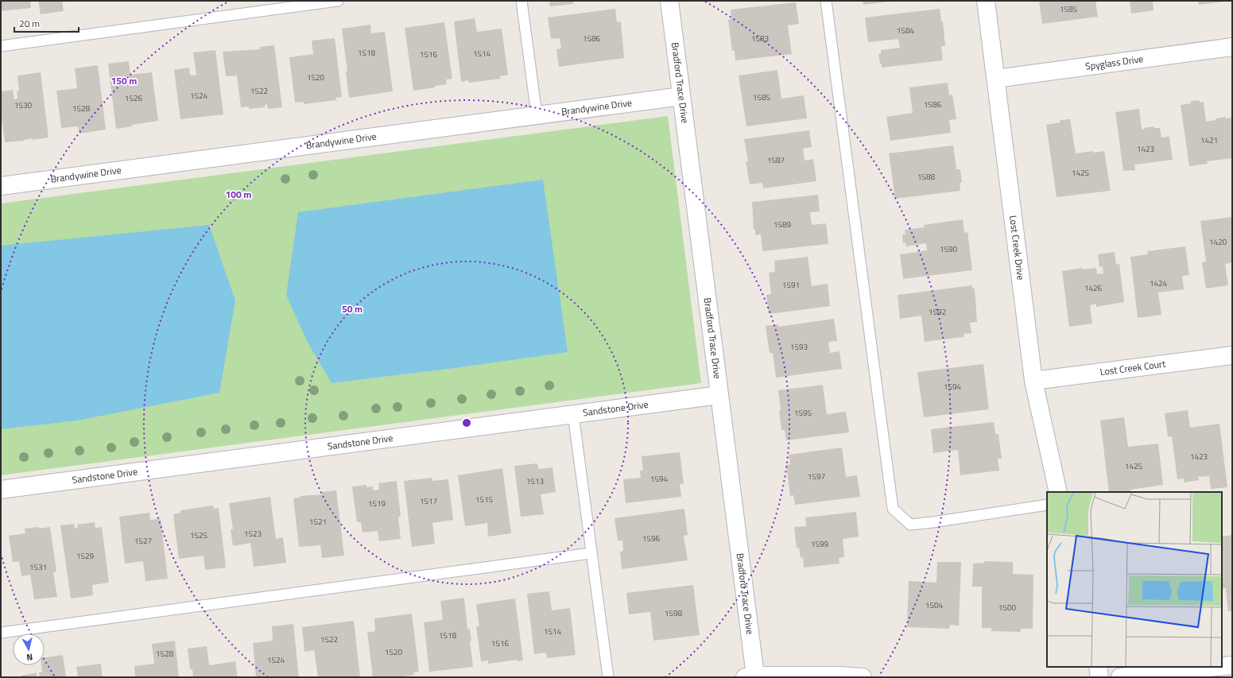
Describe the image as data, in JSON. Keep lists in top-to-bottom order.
{
  "streets": {
    "street": [
      "Spyglass Drive",
      "Bradford Trace Drive",
      "Brandywine Drive",
      "Lost Creek Drive",
      "Lost Creek Court",
      "Sandstone Drive"
    ]
  },
  "crossings": [
    ["Spyglass Drive", "Lost Creek Drive"],
    ["Bradford Trace Drive", "Brandywine Drive"],
    ["Bradford Trace Drive", "Sandstone Drive"],
    ["Lost Creek Drive", "Lost Creek Court"]
  ],
  "house_numbers": [
    "1585",
    "1584",
    "1586",
    "1583",
    "1518",
    "1514",
    "1516",
    "1520",
    "1522",
    "1524",
    "1585",
    "1526",
    "1586",
    "1530",
    "1528",
    "1421",
    "1423",
    "1587",
    "1425",
    "1588",
    "1589",
    "1420",
    "1590",
    "1424",
    "1591",
    "1426",
    "1592",
    "1593",
    "1594",
    "1595",
    "1423",
    "1425",
    "1597",
    "1594",
    "1513",
    "1515",
    "1517",
    "1519",
    "1521",
    "1523",
    "1525",
    "1596",
    "1527",
    "1599",
    "1529",
    "1531",
    "1504",
    "1500",
    "1598",
    "1514",
    "1518",
    "1522",
    "1516",
    "1520",
    "1528",
    "1524"
  ],
  "scale_bar": "20 m",
  "north": "bottom",
  "rings": ["150 m", "100 m", "50 m"]
}
